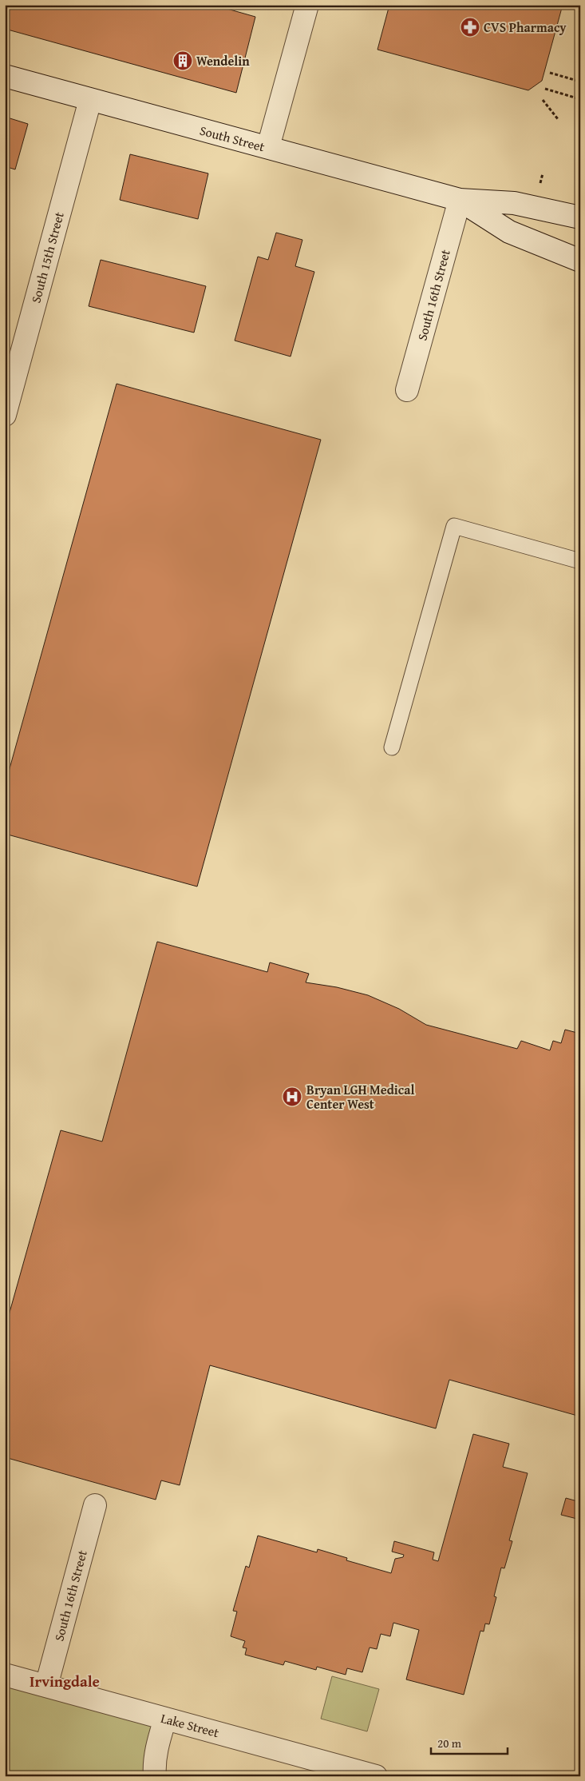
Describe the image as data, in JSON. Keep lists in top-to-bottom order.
{
  "streets": {
    "street": [
      "South Street",
      "South 15th Street",
      "South 16th Street",
      "Lake Street"
    ]
  },
  "crossings": [
    ["South Street", "South 15th Street"],
    ["South Street", "South 16th Street"],
    ["South 16th Street", "Lake Street"]
  ],
  "districts": ["Irvingdale"],
  "places": {
    "pharmacy": ["CVS Pharmacy"],
    "building": ["Wendelin"],
    "hospital": ["Bryan LGH Medical Center West"]
  },
  "scale_bar": "20 m"
}
